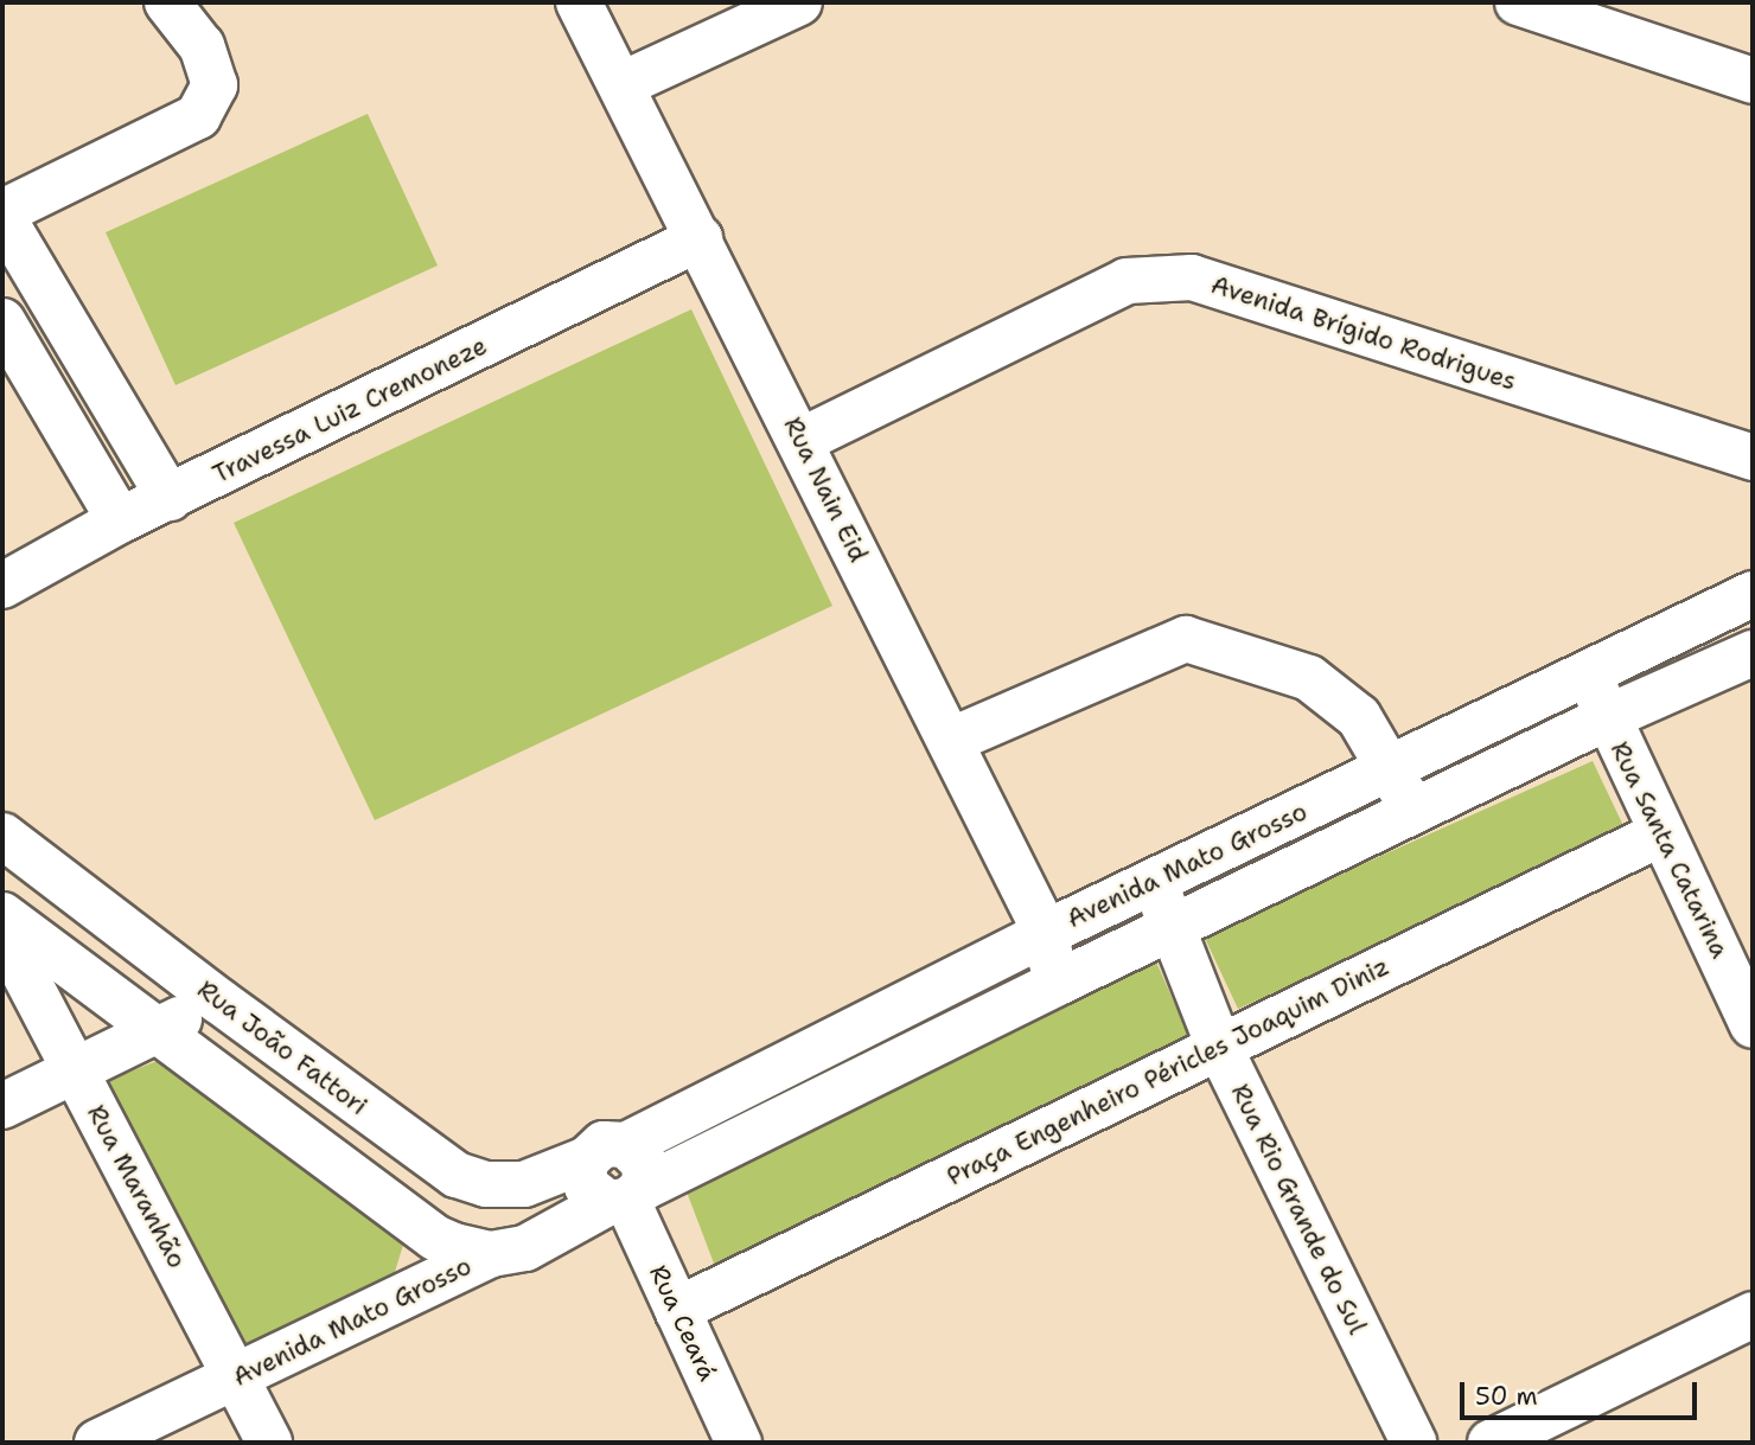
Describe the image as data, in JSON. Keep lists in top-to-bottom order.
{
  "streets": {
    "street": [
      "Avenida Brígido Rodrigues",
      "Travessa Luiz Cremoneze",
      "Rua Nain Eid",
      "Rua Santa Catarina",
      "Avenida Mato Grosso",
      "Rua João Fattori",
      "Praça Engenheiro Péricles Joaquim Diniz",
      "Rua Maranhão",
      "Rua Rio Grande do Sul",
      "Rua Ceará"
    ]
  },
  "crossings": [
    ["Avenida Brígido Rodrigues", "Rua Nain Eid"],
    ["Travessa Luiz Cremoneze", "Rua Nain Eid"],
    ["Rua Nain Eid", "Avenida Mato Grosso"],
    ["Rua Santa Catarina", "Avenida Mato Grosso"],
    ["Rua Santa Catarina", "Praça Engenheiro Péricles Joaquim Diniz"],
    ["Avenida Mato Grosso", "Rua João Fattori"],
    ["Avenida Mato Grosso", "Rua Maranhão"],
    ["Avenida Mato Grosso", "Rua Rio Grande do Sul"],
    ["Avenida Mato Grosso", "Rua Ceará"],
    ["Rua João Fattori", "Rua Ceará"],
    ["Praça Engenheiro Péricles Joaquim Diniz", "Rua Rio Grande do Sul"],
    ["Praça Engenheiro Péricles Joaquim Diniz", "Rua Ceará"]
  ],
  "scale_bar": "50 m"
}
